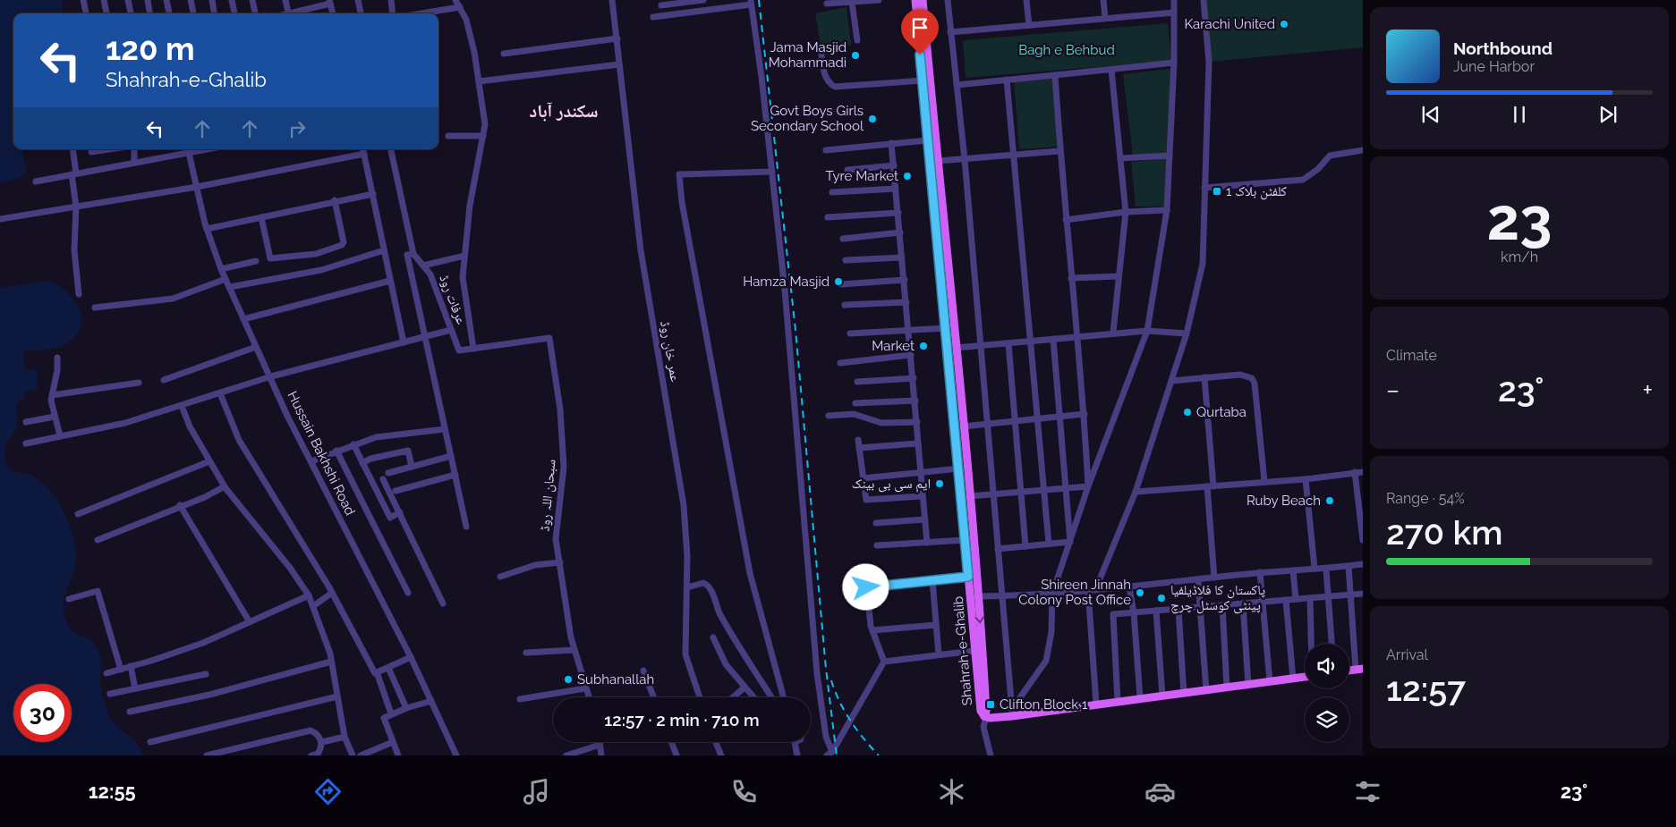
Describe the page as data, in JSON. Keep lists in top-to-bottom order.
{
  "streets": {
    "main road": ["Shahrah-e-Ghalib"],
    "street": [
      "عرفات روڈ",
      "عمر خان روڈ",
      "Hussain Bakhshi Road",
      "سبحان اللہ روڈ"
    ]
  },
  "crossings": [
    ["عرفات روڈ", "سبحان اللہ روڈ"]
  ],
  "districts": ["سکندر آباد"],
  "parks": ["Bagh e Behbud"],
  "places": {
    "other": [
      "Karachi United",
      "Jama Masjid Mohammadi",
      "Govt Boys Girls Secondary School",
      "Tyre Market",
      "Hamza Masjid",
      "Market",
      "Qurtaba",
      "ایم سی بی بینک",
      "Ruby Beach",
      "Shireen Jinnah Colony Post Office",
      "پاکستان کا فلاڈیلفیا پینٹی کوسٹل چرچ",
      "Subhanallah"
    ],
    "transit": ["کلفٹن بلاک 1", "Clifton Block 1"]
  },
  "page": {
    "turn": ["120 m", "Shahrah-e-Ghalib"],
    "song": ["Northbound", "June Harbor"],
    "tile": [
      ["23", "km/h"],
      "Climate",
      ["Range · 54%", "270 km"],
      ["Arrival", "12:57"]
    ],
    "heat": ["−", "23°", "+"],
    "limit": "30",
    "trip": "12:57 · 2 min · 710 m",
    "tabs": ["12:55", "23°"]
  }
}
